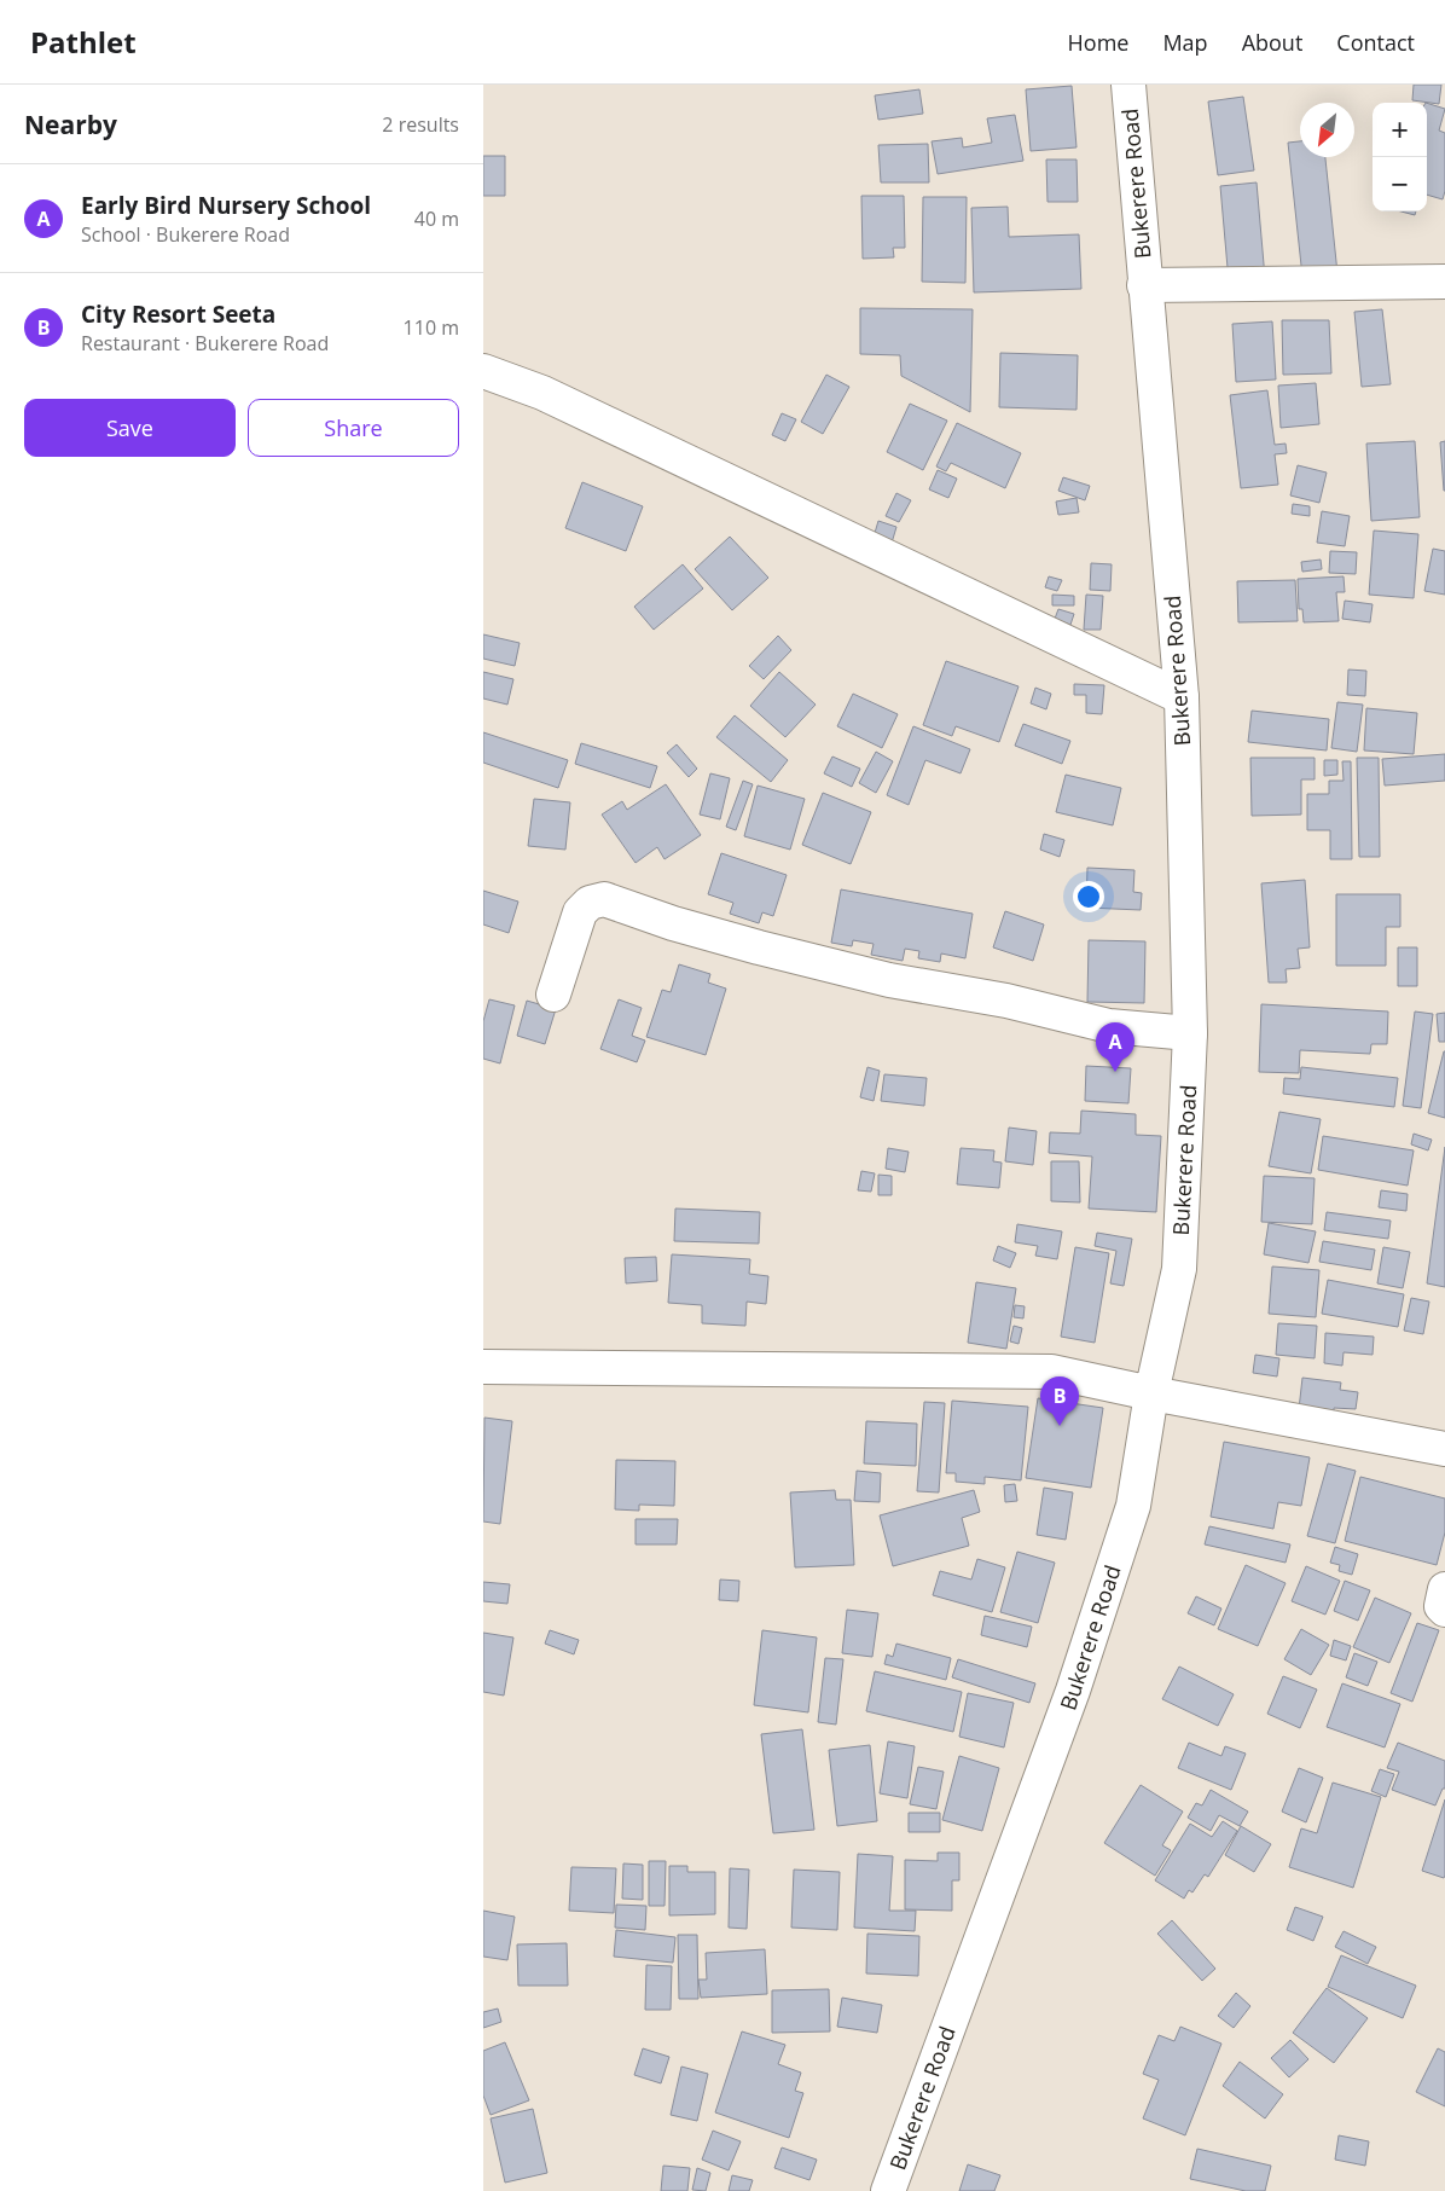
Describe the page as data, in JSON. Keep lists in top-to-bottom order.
{
  "streets": {
    "street": ["Bukerere Road"]
  },
  "north": "bottom left",
  "page": {
    "header": "Pathlet",
    "nav": [
      "Home",
      "Map",
      "About",
      "Contact"
    ],
    "heading": ["Nearby", "2 results"],
    "map_buttons": ["+", "−"],
    "list": [
      {
        "mark": "A",
        "name": "Early Bird Nursery School",
        "note": "School · Bukerere Road",
        "value": "40 m"
      },
      {
        "mark": "B",
        "name": "City Resort Seeta",
        "note": "Restaurant · Bukerere Road",
        "value": "110 m"
      }
    ],
    "buttons": ["Save", "Share"],
    "pins": ["A", "B"]
  }
}
